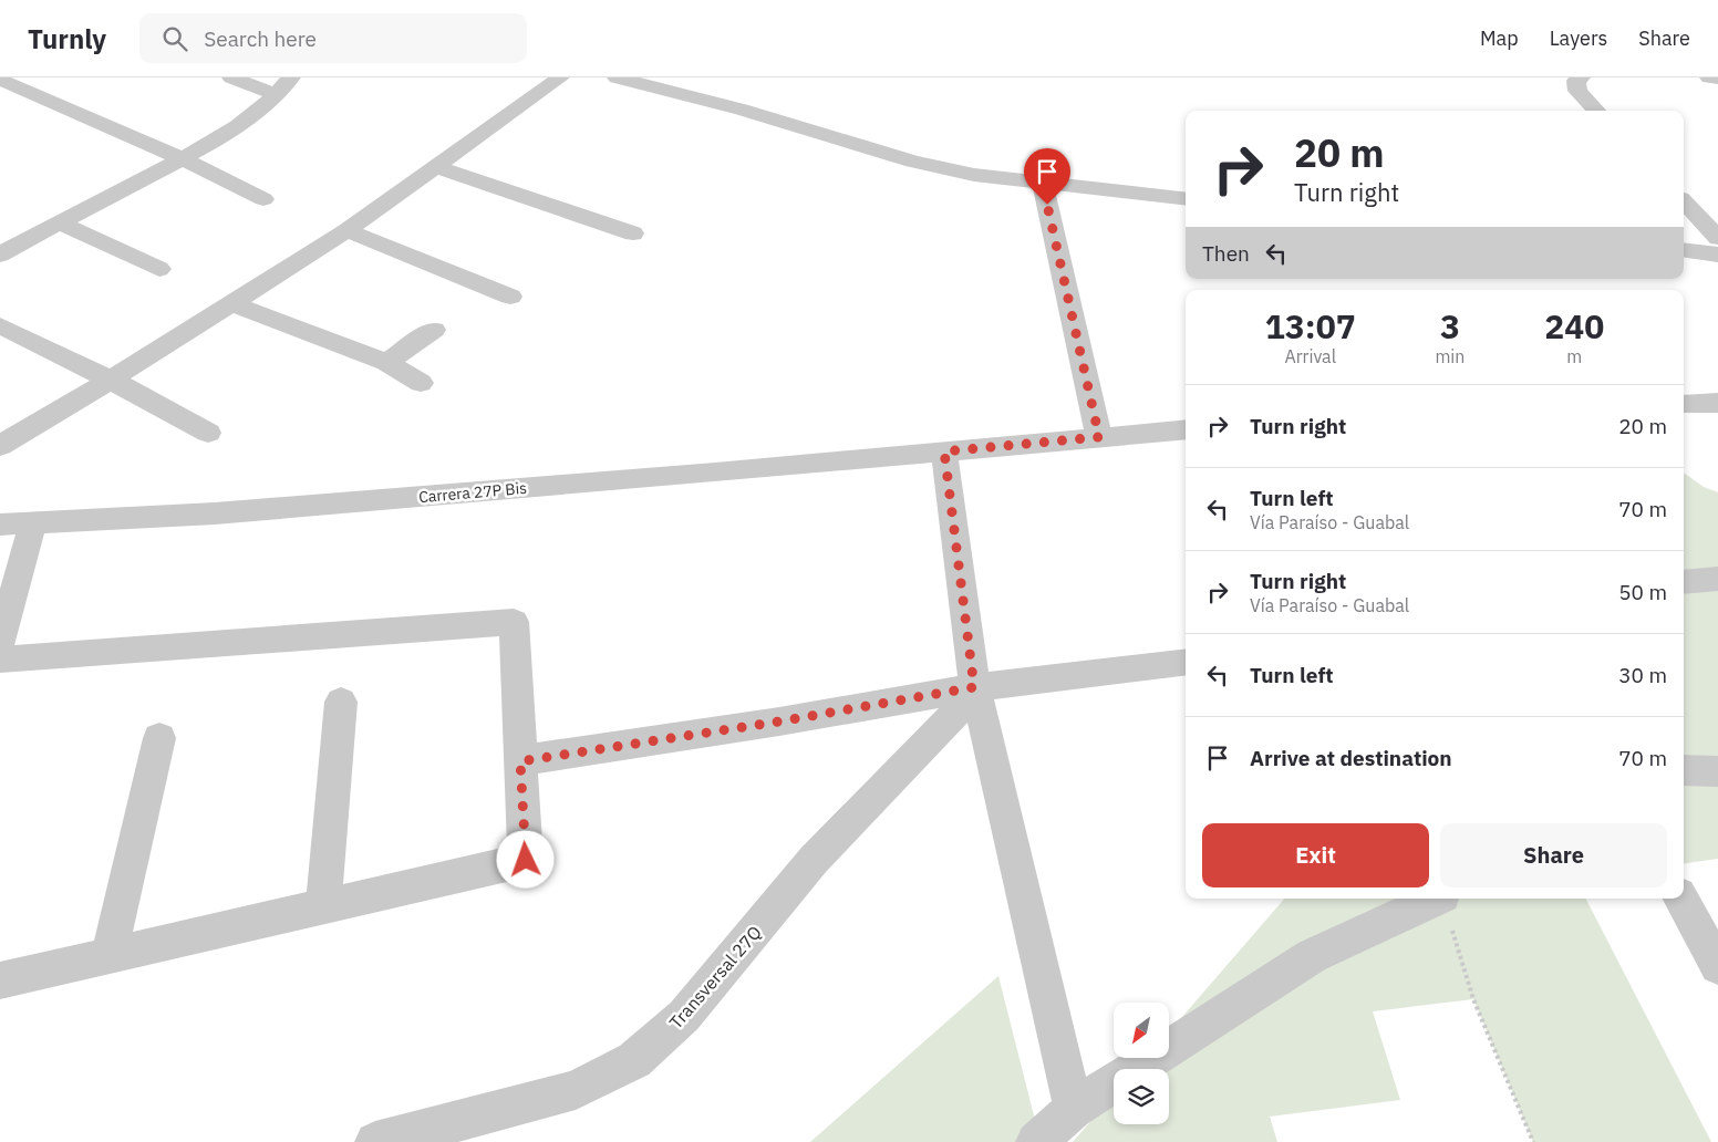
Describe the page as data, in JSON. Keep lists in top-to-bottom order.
{
  "streets": {
    "street": ["Carrera 27P Bis", "Transversal 27Q"]
  },
  "north": "bottom left",
  "page": {
    "header": "Turnly",
    "search": "Search here",
    "nav": ["Map", "Layers", "Share"],
    "turn": ["20 m", "Turn right"],
    "then": "Then",
    "eta": [
      "13:07",
      "Arrival",
      "3",
      "min",
      "240",
      "m"
    ],
    "list": [
      {
        "name": "Turn right",
        "value": "20 m"
      },
      {
        "name": "Turn left",
        "note": "Vía Paraíso - Guabal",
        "value": "70 m"
      },
      {
        "name": "Turn right",
        "note": "Vía Paraíso - Guabal",
        "value": "50 m"
      },
      {
        "name": "Turn left",
        "value": "30 m"
      },
      {
        "name": "Arrive at destination",
        "value": "70 m"
      }
    ],
    "buttons": ["Exit", "Share"]
  }
}
